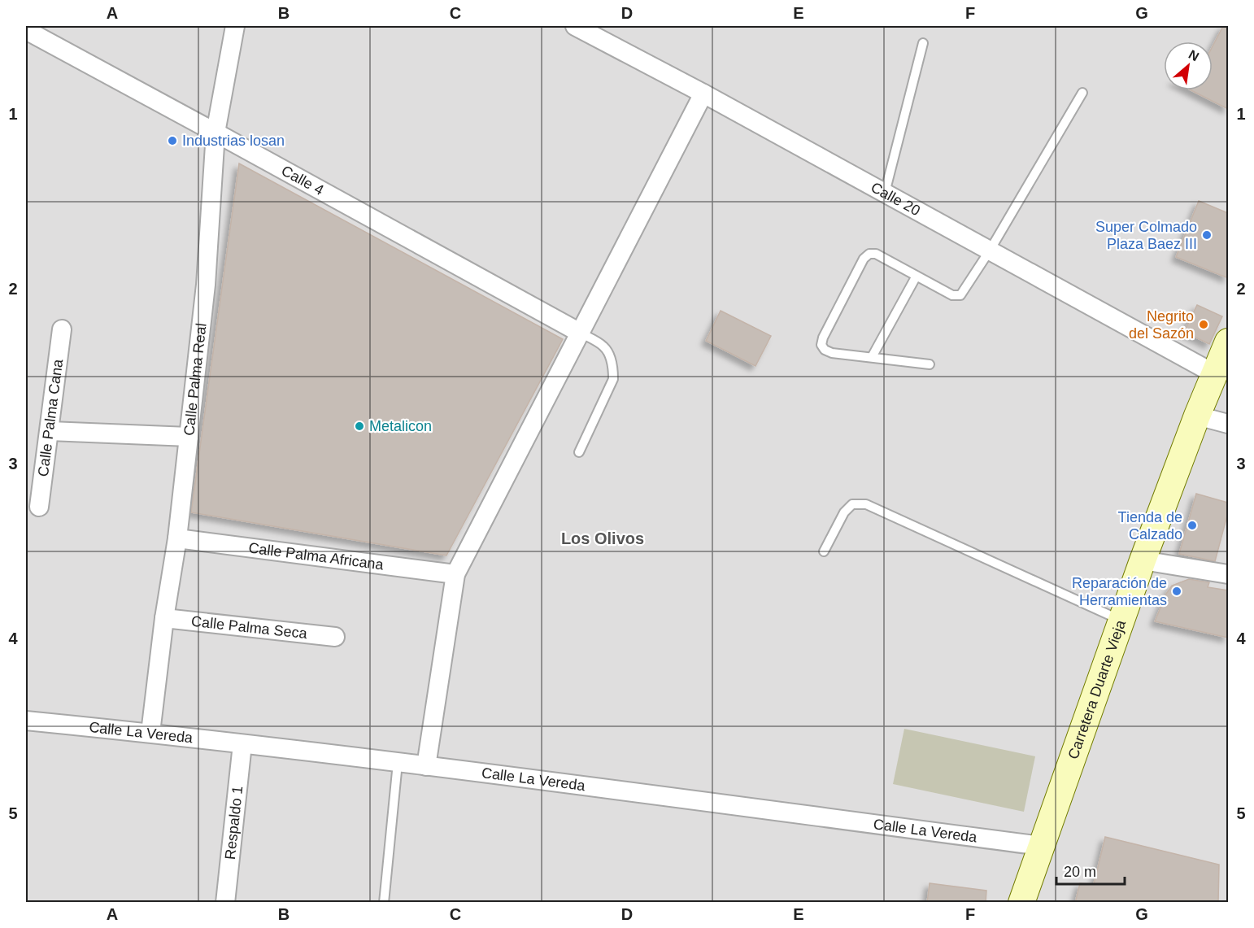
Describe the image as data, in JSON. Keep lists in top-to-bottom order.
{
  "streets": {
    "main road": ["Carretera Duarte Vieja"],
    "street": [
      "Calle 4",
      "Calle 20",
      "Calle Palma Real",
      "Calle Palma Cana",
      "Calle Palma Africana",
      "Calle Palma Seca",
      "Calle La Vereda",
      "Respaldo 1"
    ]
  },
  "crossings": [
    ["Calle 4", "Calle Palma Real"],
    ["Calle 20", "Carretera Duarte Vieja"],
    ["Calle Palma Real", "Calle Palma Africana"],
    ["Calle Palma Real", "Calle Palma Seca"],
    ["Calle Palma Real", "Calle La Vereda"],
    ["Carretera Duarte Vieja", "Calle La Vereda"],
    ["Calle La Vereda", "Respaldo 1"]
  ],
  "districts": ["Los Olivos"],
  "places": [
    "Industrias losan",
    "Super Colmado Plaza Baez III",
    "Negrito del Sazón",
    "Metalicon",
    "Tienda de Calzado",
    "Reparación de Herramientas"
  ],
  "scale_bar": "20 m",
  "north": "top right",
  "grid": {
    "columns": [
      "A",
      "B",
      "C",
      "D",
      "E",
      "F",
      "G"
    ],
    "rows": [
      "1",
      "2",
      "3",
      "4",
      "5"
    ]
  }
}
